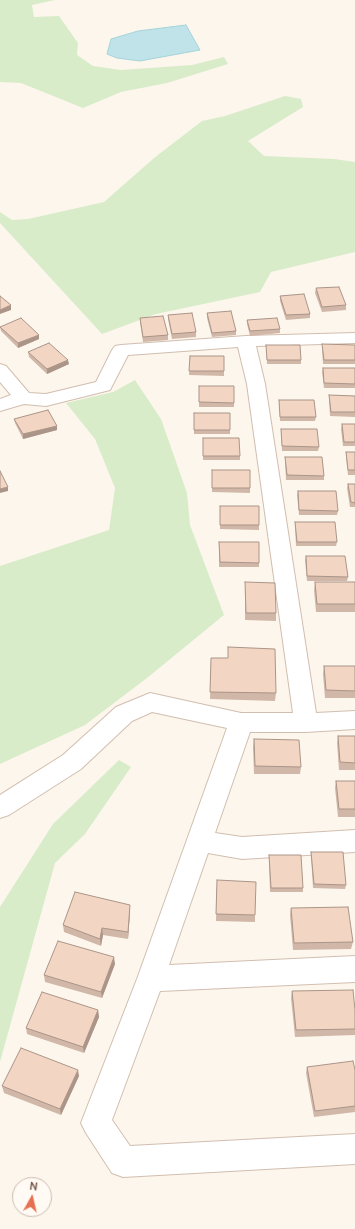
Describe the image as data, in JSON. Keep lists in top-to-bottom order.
{
  "north": "top"
}
